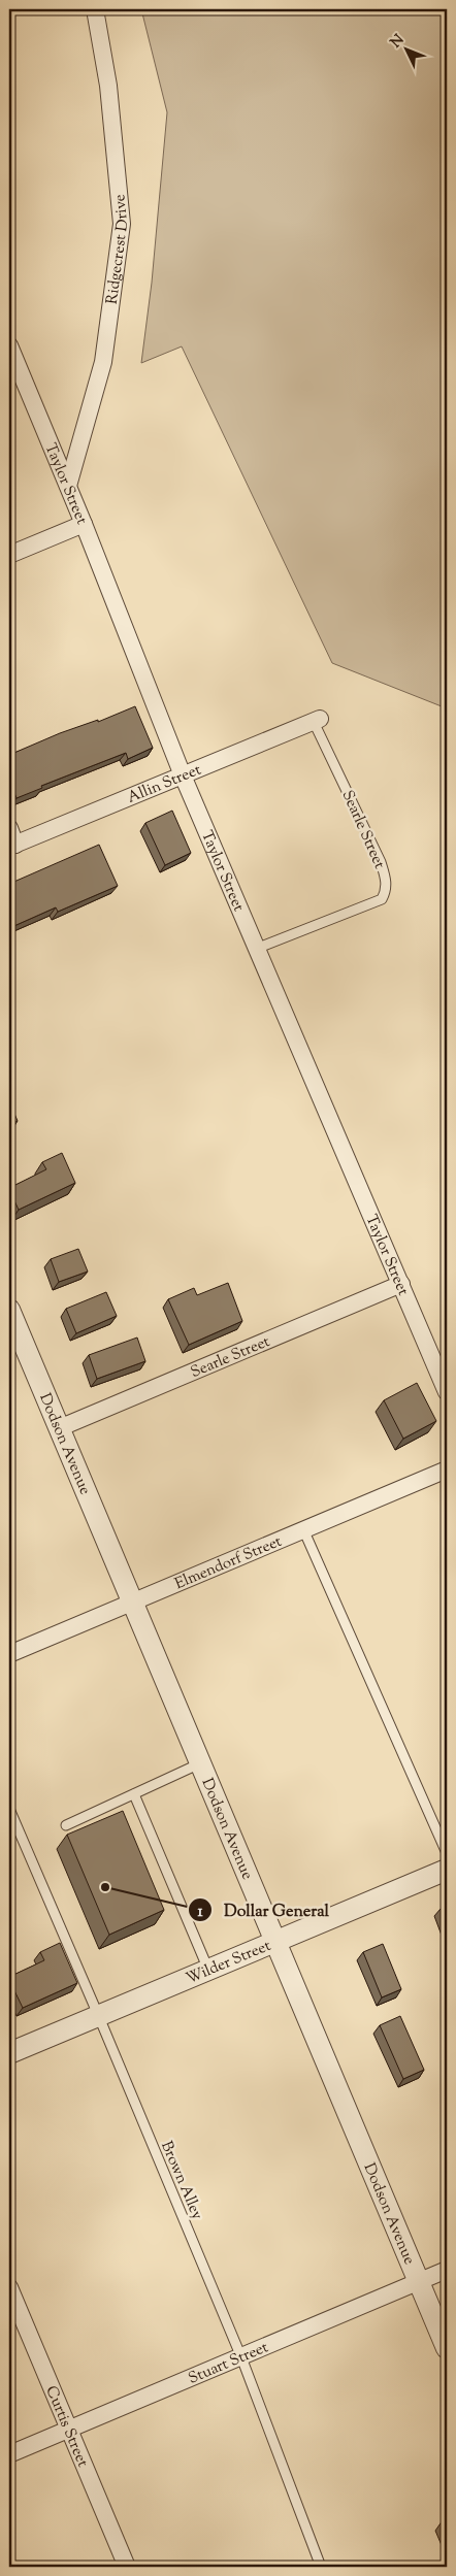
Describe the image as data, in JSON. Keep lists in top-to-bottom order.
{
  "streets": {
    "street": [
      "Ridgecrest Drive",
      "Taylor Street",
      "Allin Street",
      "Searle Street",
      "Dodson Avenue",
      "Elmendorf Street",
      "Wilder Street",
      "Stuart Street",
      "Curtis Street"
    ],
    "lane": ["Brown Alley"]
  },
  "crossings": [
    ["Ridgecrest Drive", "Taylor Street"],
    ["Taylor Street", "Allin Street"],
    ["Taylor Street", "Searle Street"],
    ["Allin Street", "Searle Street"],
    ["Searle Street", "Dodson Avenue"],
    ["Dodson Avenue", "Elmendorf Street"],
    ["Dodson Avenue", "Wilder Street"],
    ["Dodson Avenue", "Stuart Street"],
    ["Wilder Street", "Brown Alley"],
    ["Brown Alley", "Stuart Street"],
    ["Stuart Street", "Curtis Street"]
  ],
  "places": ["Dollar General"],
  "north": "top left"
}
